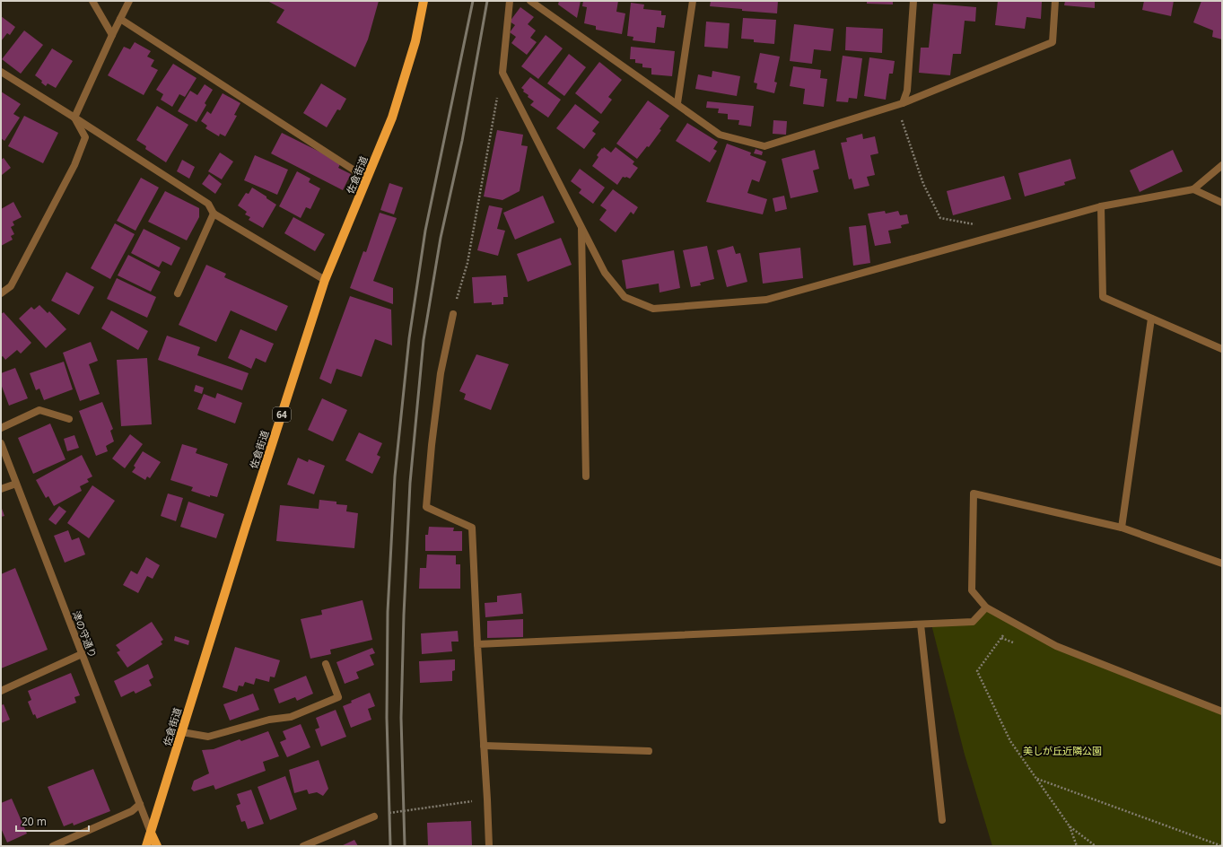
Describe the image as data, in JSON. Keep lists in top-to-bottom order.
{
  "streets": {
    "main road": ["佐倉街道", "64"],
    "street": ["津の守通り"]
  },
  "crossings": [
    ["佐倉街道", "津の守通り"]
  ],
  "parks": ["美しが丘近隣公園"],
  "scale_bar": "20 m"
}
